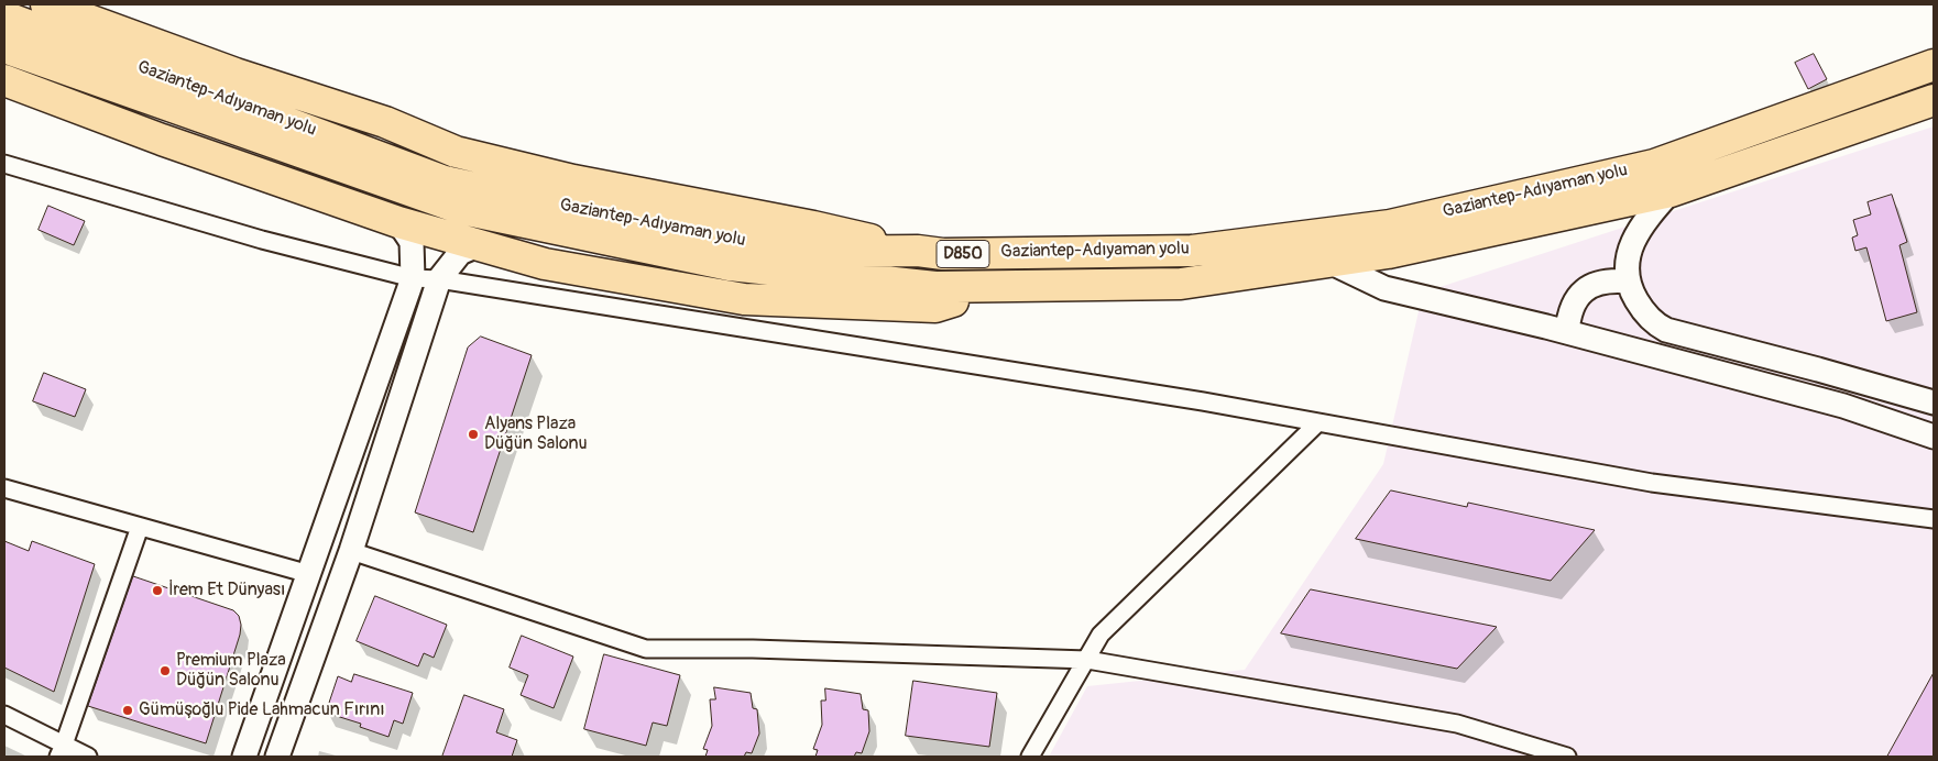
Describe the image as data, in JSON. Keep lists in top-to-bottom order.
{
  "streets": {
    "highway": ["Gaziantep-Adıyaman yolu", "D850"]
  },
  "places": [
    "Alyans Plaza Düğün Salonu",
    "İrem Et Dünyası",
    "Premium Plaza Düğün Salonu",
    "Gümüşoğlu Pide Lahmacun Fırını"
  ]
}
